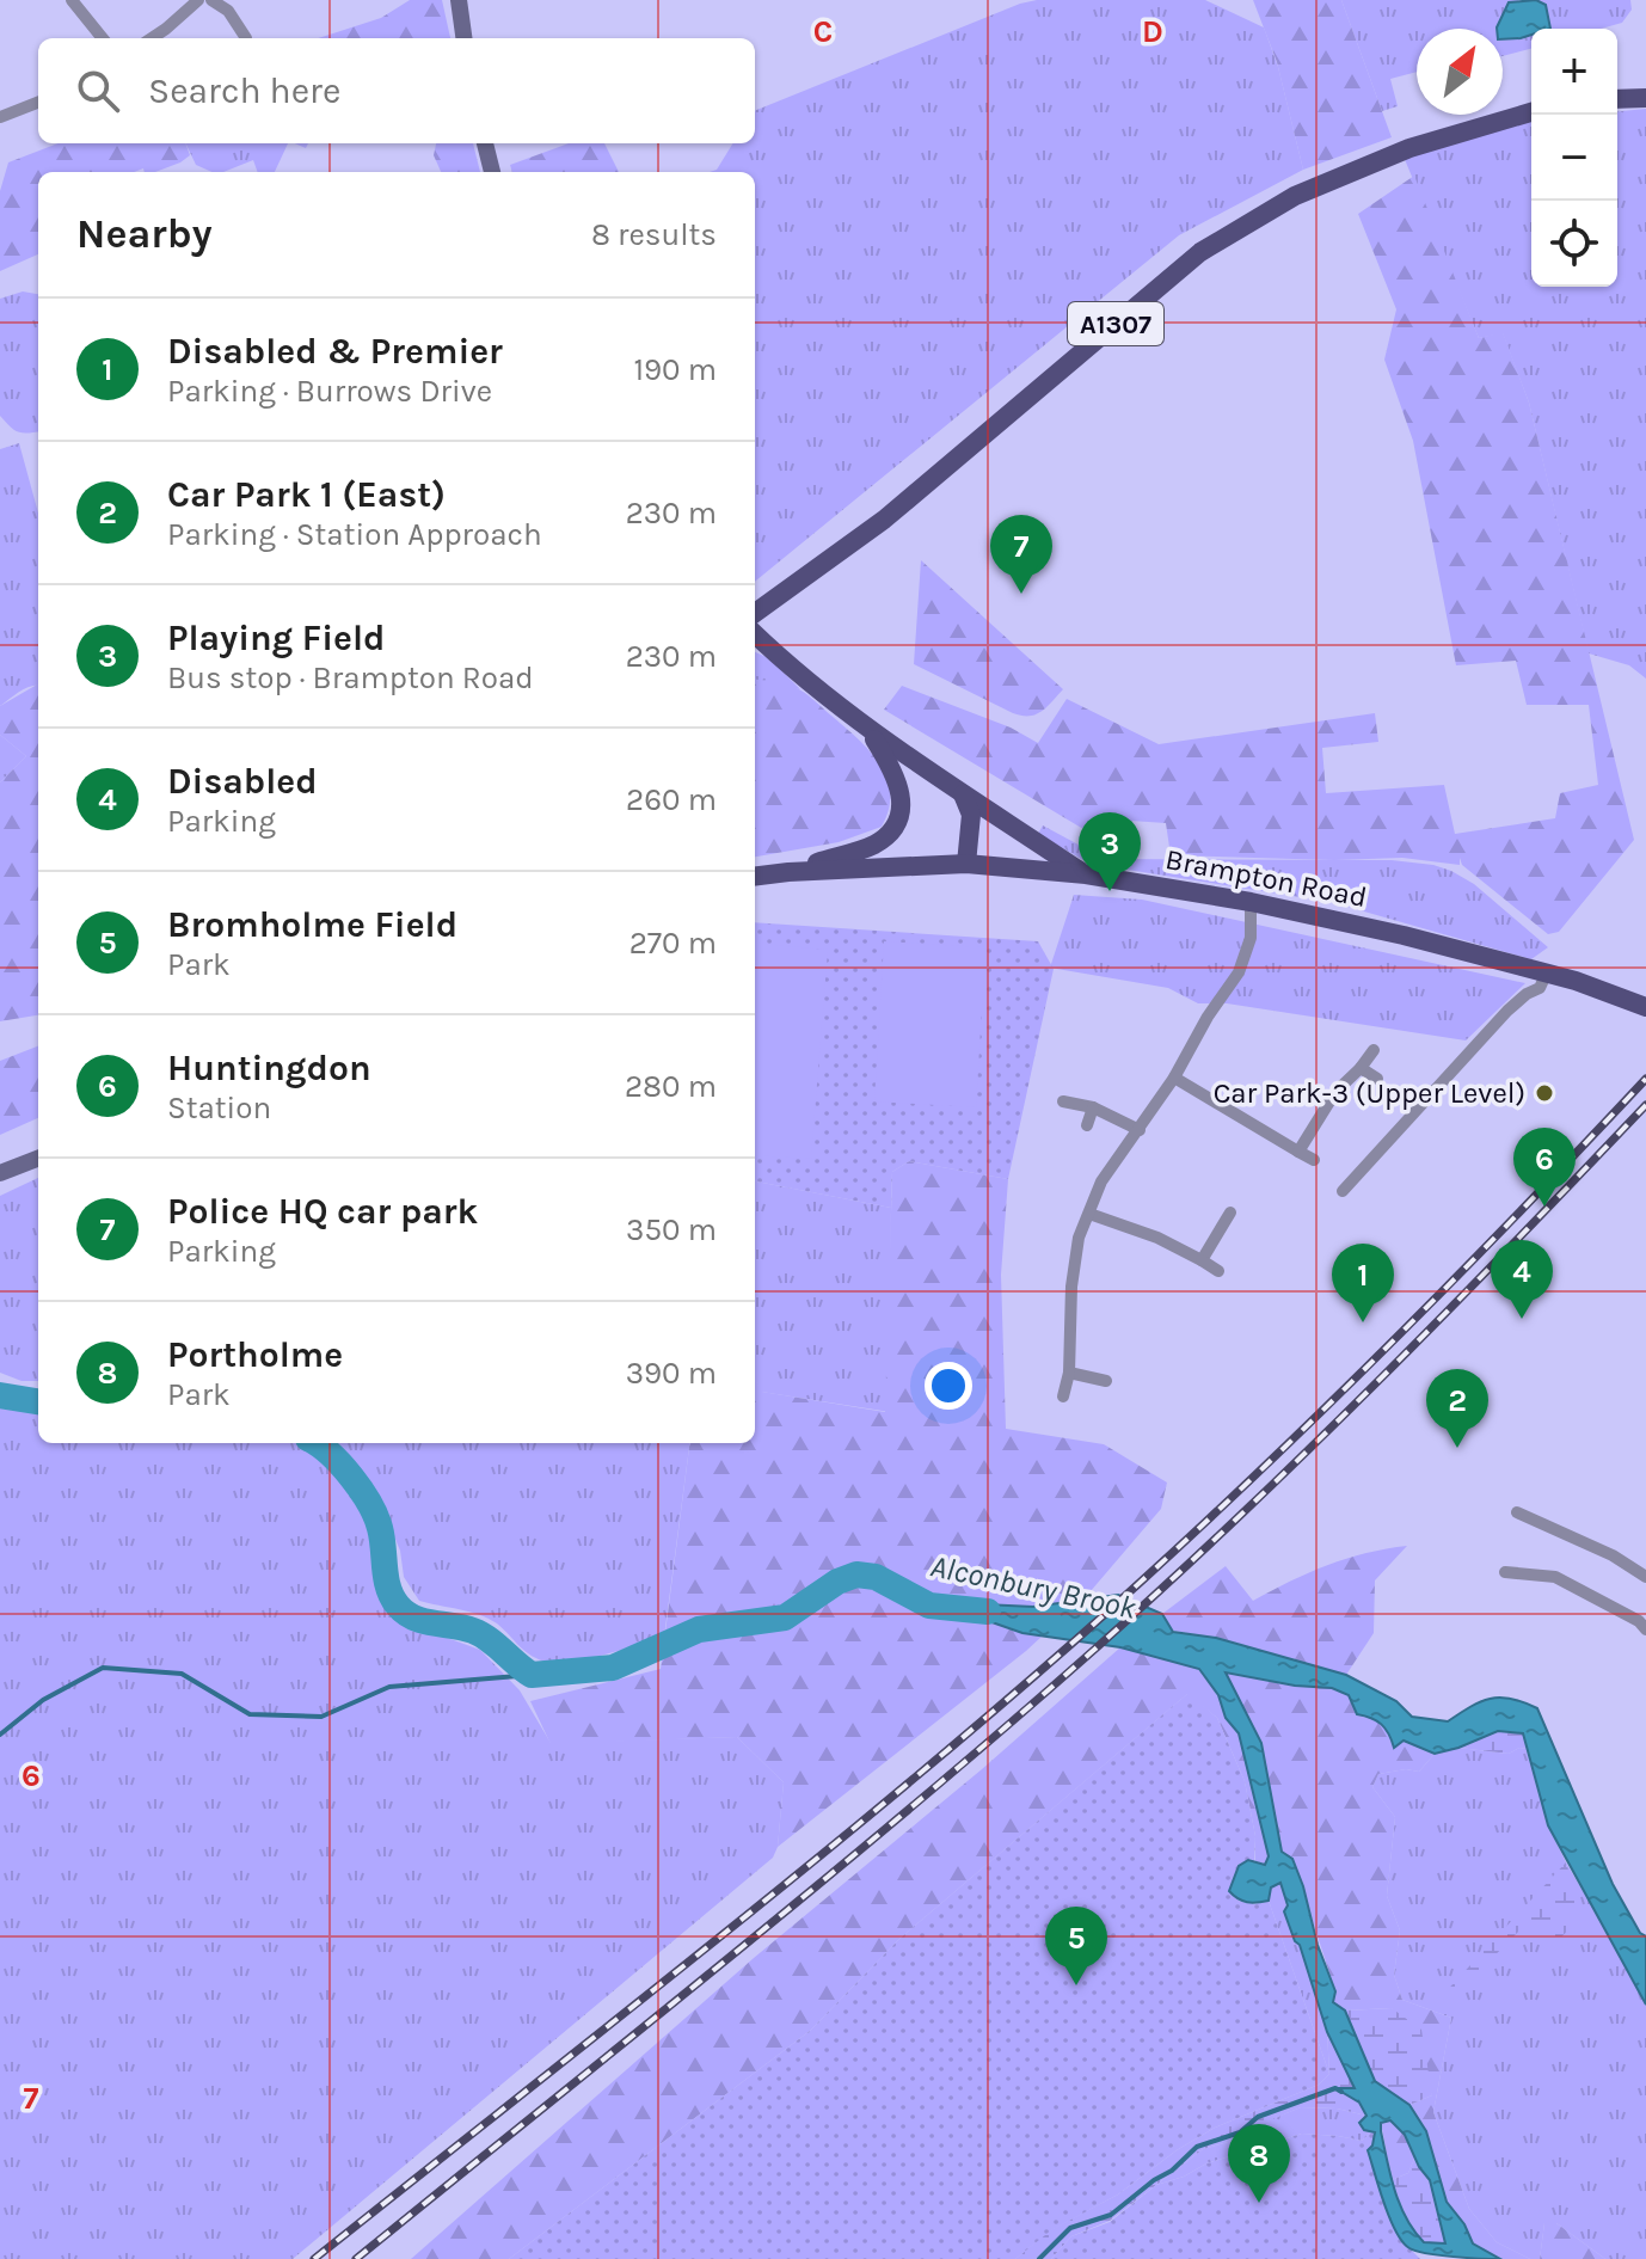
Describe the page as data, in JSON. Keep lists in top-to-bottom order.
{
  "streets": {
    "main road": ["A1307", "Brampton Road"]
  },
  "water": ["Alconbury Brook"],
  "places": ["Car Park-3 (Upper Level)"],
  "north": "top right",
  "page": {
    "map_buttons": ["+", "−"],
    "search": "Search here",
    "heading": ["Nearby", "8 results"],
    "list": [
      {
        "mark": "1",
        "name": "Disabled & Premier",
        "note": "Parking · Burrows Drive",
        "value": "190 m"
      },
      {
        "mark": "2",
        "name": "Car Park 1 (East)",
        "note": "Parking · Station Approach",
        "value": "230 m"
      },
      {
        "mark": "3",
        "name": "Playing Field",
        "note": "Bus stop · Brampton Road",
        "value": "230 m"
      },
      {
        "mark": "4",
        "name": "Disabled",
        "note": "Parking",
        "value": "260 m"
      },
      {
        "mark": "5",
        "name": "Bromholme Field",
        "note": "Park",
        "value": "270 m"
      },
      {
        "mark": "6",
        "name": "Huntingdon",
        "note": "Station",
        "value": "280 m"
      },
      {
        "mark": "7",
        "name": "Police HQ car park",
        "note": "Parking",
        "value": "350 m"
      },
      {
        "mark": "8",
        "name": "Portholme",
        "note": "Park",
        "value": "390 m"
      }
    ],
    "pins": [
      "7",
      "3",
      "6",
      "4",
      "1",
      "2",
      "5",
      "8"
    ]
  },
  "grid": {
    "columns": ["C", "D"],
    "rows": ["6", "7"]
  }
}
